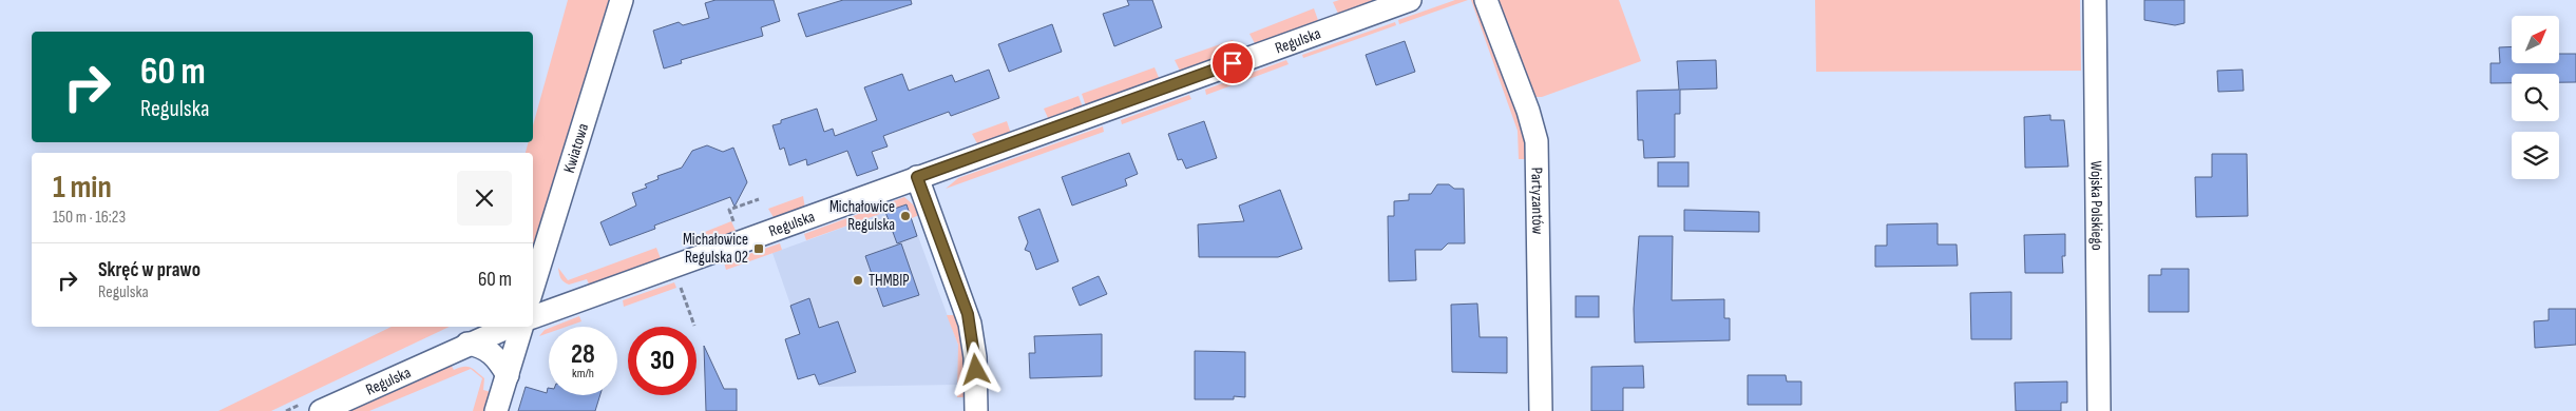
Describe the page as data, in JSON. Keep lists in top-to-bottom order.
{
  "streets": {
    "street": [
      "Regulska",
      "Kwiatowa",
      "Partyzantów",
      "Wojska Polskiego"
    ]
  },
  "places": {
    "other": ["Michałowice Regulska", "THMBIP"],
    "transit": ["Michałowice Regulska 02"]
  },
  "north": "top right",
  "page": {
    "turn": ["60 m", "Regulska"],
    "heading": ["1 min", "150 m · 16:23"],
    "list": [
      {
        "name": "Skręć w prawo",
        "note": "Regulska",
        "value": "60 m"
      }
    ],
    "speed": "28 km/h",
    "limit": "30"
  }
}
